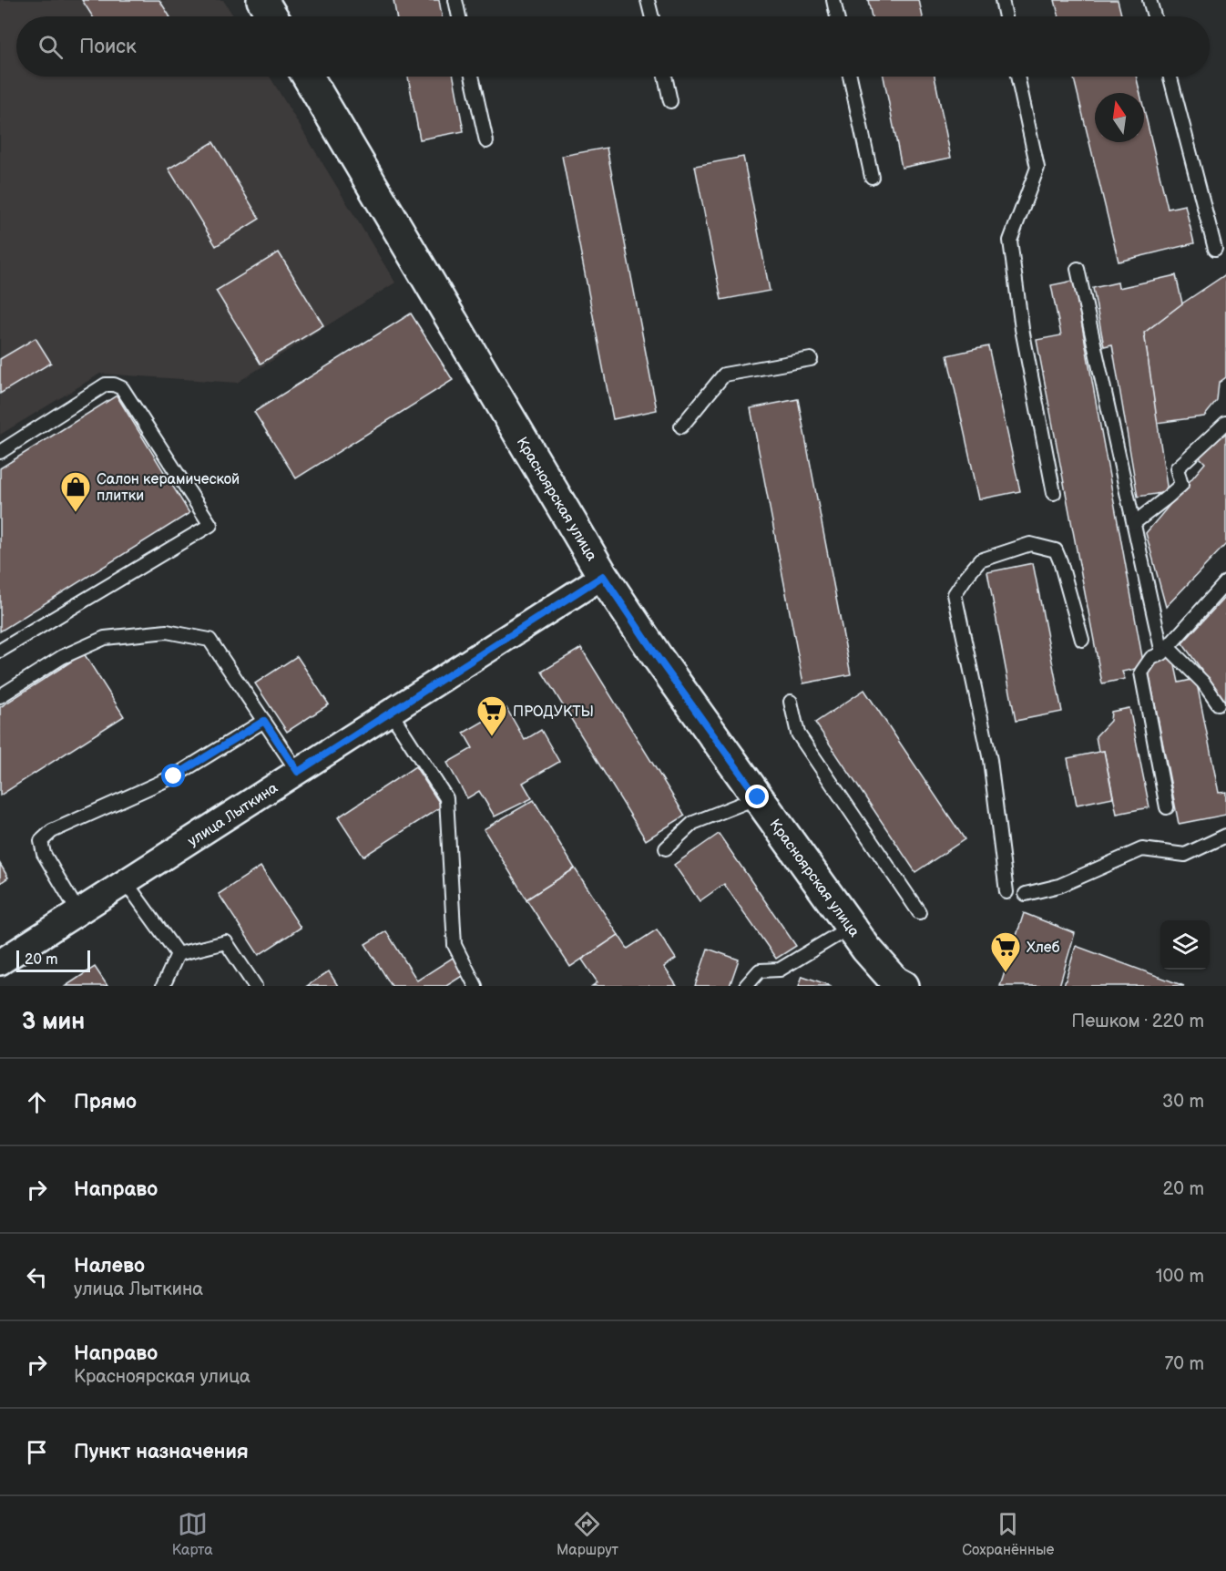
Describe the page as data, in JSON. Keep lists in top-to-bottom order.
{
  "streets": {
    "street": ["Красноярская улица", "улица Лыткина"]
  },
  "crossings": [
    ["Красноярская улица", "улица Лыткина"]
  ],
  "places": {
    "shop": ["Салон керамической плитки"],
    "supermarket": ["ПРОДУКТЫ", "Хлеб"]
  },
  "scale_bar": "20 m",
  "north": "top",
  "page": {
    "search": "Поиск",
    "scale": "20 m",
    "heading": ["3 мин", "Пешком · 220 m"],
    "list": [
      ["Прямо", "30 m"],
      ["Направо", "20 m"],
      ["Налево", "улица Лыткина", "100 m"],
      ["Направо", "Красноярская улица", "70 m"],
      "Пункт назначения"
    ],
    "nav": ["Карта", "Маршрут", "Сохранённые"]
  }
}
